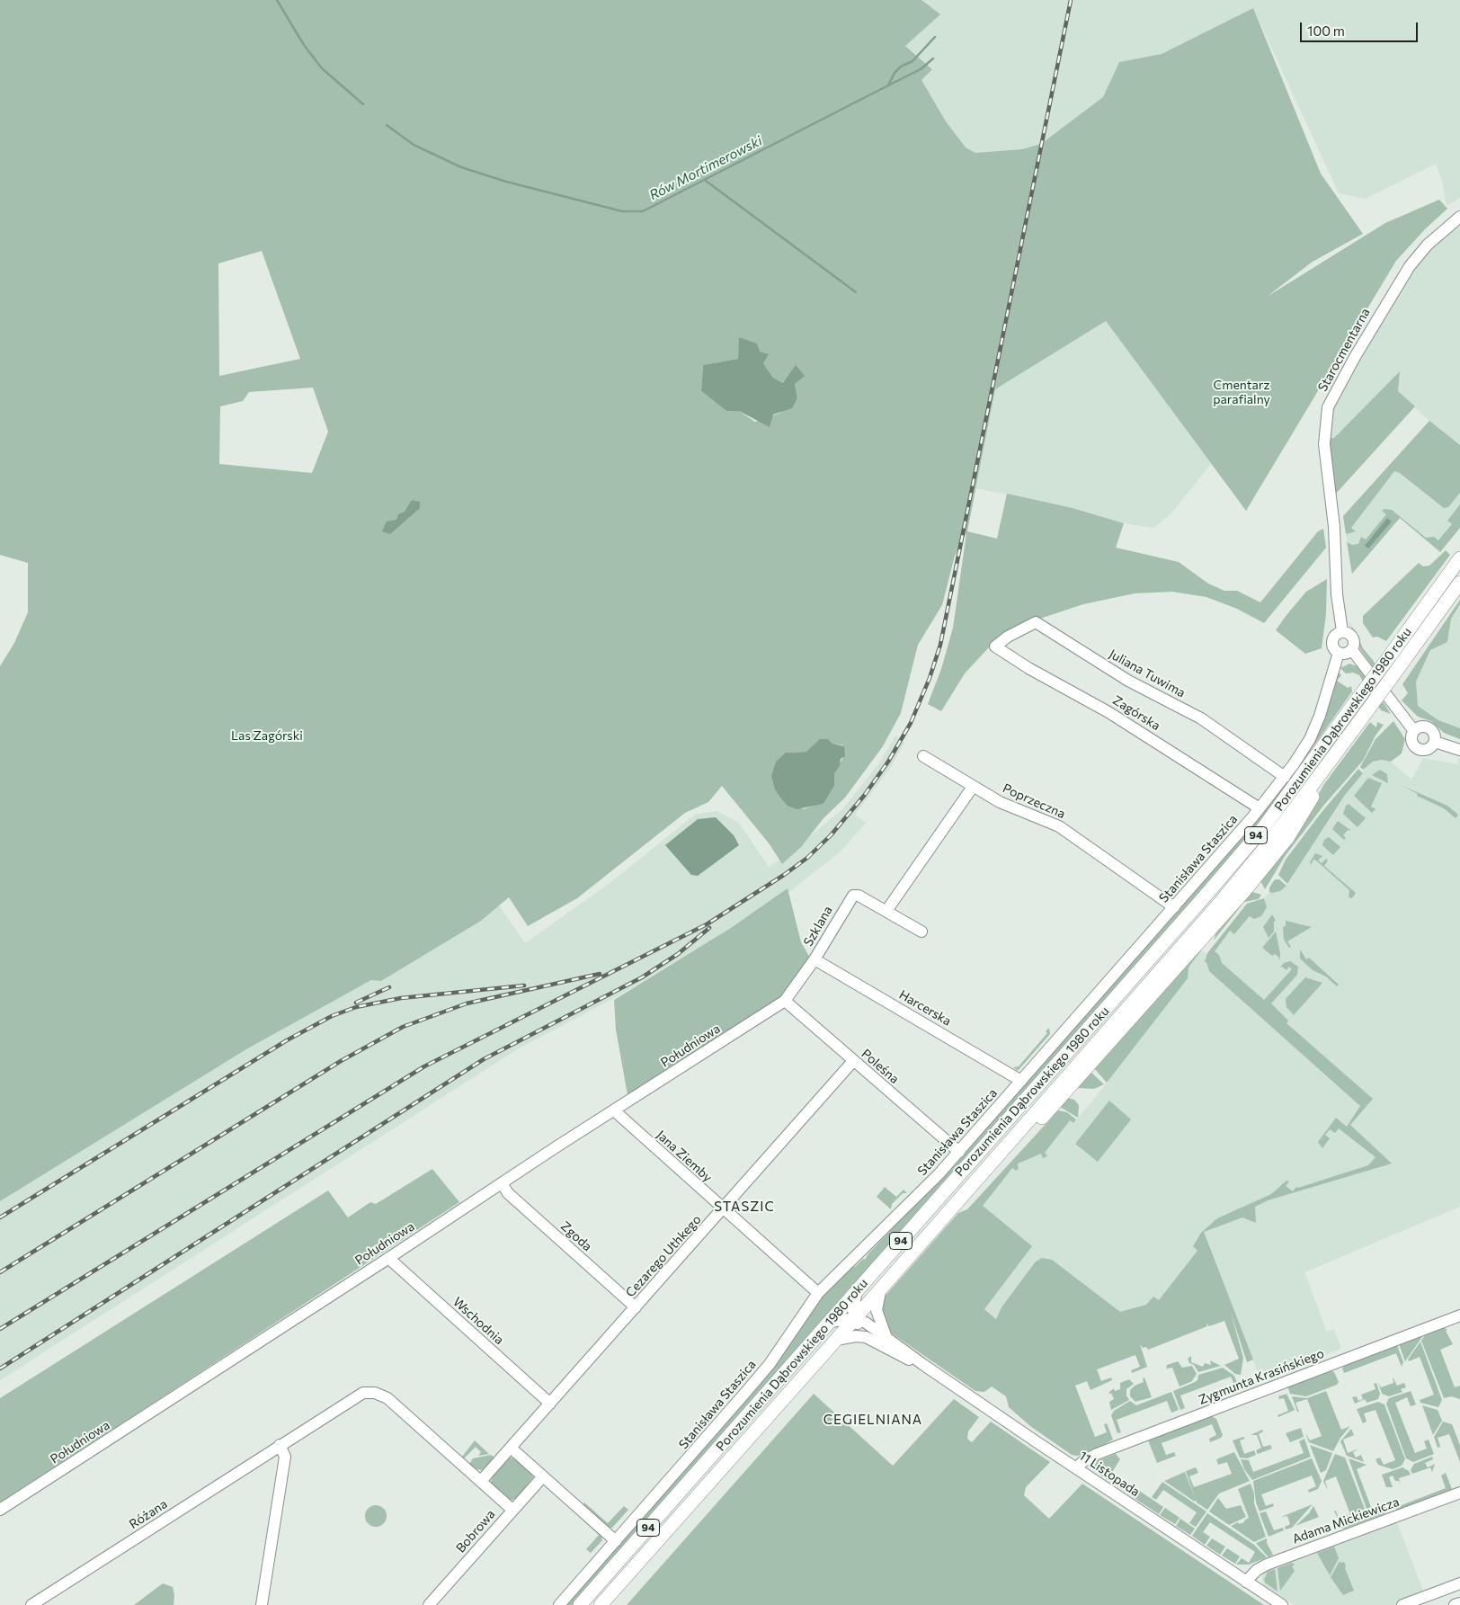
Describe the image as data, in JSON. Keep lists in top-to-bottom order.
{
  "streets": {
    "main road": ["Porozumienia Dąbrowskiego 1980 roku", "94"],
    "street": [
      "Starocmentarna",
      "Juliana Tuwima",
      "Zagórska",
      "Poprzeczna",
      "Stanisława Staszica",
      "Szklana",
      "Harcerska",
      "Południowa",
      "Poleśna",
      "Jana Ziemby",
      "Zgoda",
      "Cezarego Uthkego",
      "Wschodnia",
      "Zygmunta Krasińskiego",
      "11 Listopada",
      "Różana",
      "Adama Mickiewicza",
      "Bobrowa"
    ]
  },
  "crossings": [
    ["Starocmentarna", "Stanisława Staszica"],
    ["Juliana Tuwima", "Zagórska"],
    ["Juliana Tuwima", "Stanisława Staszica"],
    ["Zagórska", "Stanisława Staszica"],
    ["Porozumienia Dąbrowskiego 1980 roku", "11 Listopada"],
    ["Poprzeczna", "Stanisława Staszica"],
    ["Stanisława Staszica", "Harcerska"],
    ["Stanisława Staszica", "Poleśna"],
    ["Stanisława Staszica", "Jana Ziemby"],
    ["Szklana", "Harcerska"],
    ["Szklana", "Południowa"],
    ["Szklana", "Poleśna"],
    ["Południowa", "Poleśna"],
    ["Południowa", "Jana Ziemby"],
    ["Południowa", "Zgoda"],
    ["Południowa", "Wschodnia"],
    ["Poleśna", "Cezarego Uthkego"],
    ["Jana Ziemby", "Cezarego Uthkego"],
    ["Zgoda", "Cezarego Uthkego"],
    ["Cezarego Uthkego", "Wschodnia"],
    ["Cezarego Uthkego", "Różana"],
    ["Zygmunta Krasińskiego", "11 Listopada"],
    ["11 Listopada", "Adama Mickiewicza"],
    ["Różana", "Bobrowa"]
  ],
  "districts": ["STASZIC", "CEGIELNIANA"],
  "water": ["Rów Mortimerowski"],
  "parks": ["Cmentarz parafialny", "Las Zagórski"],
  "scale_bar": "100 m"
}
